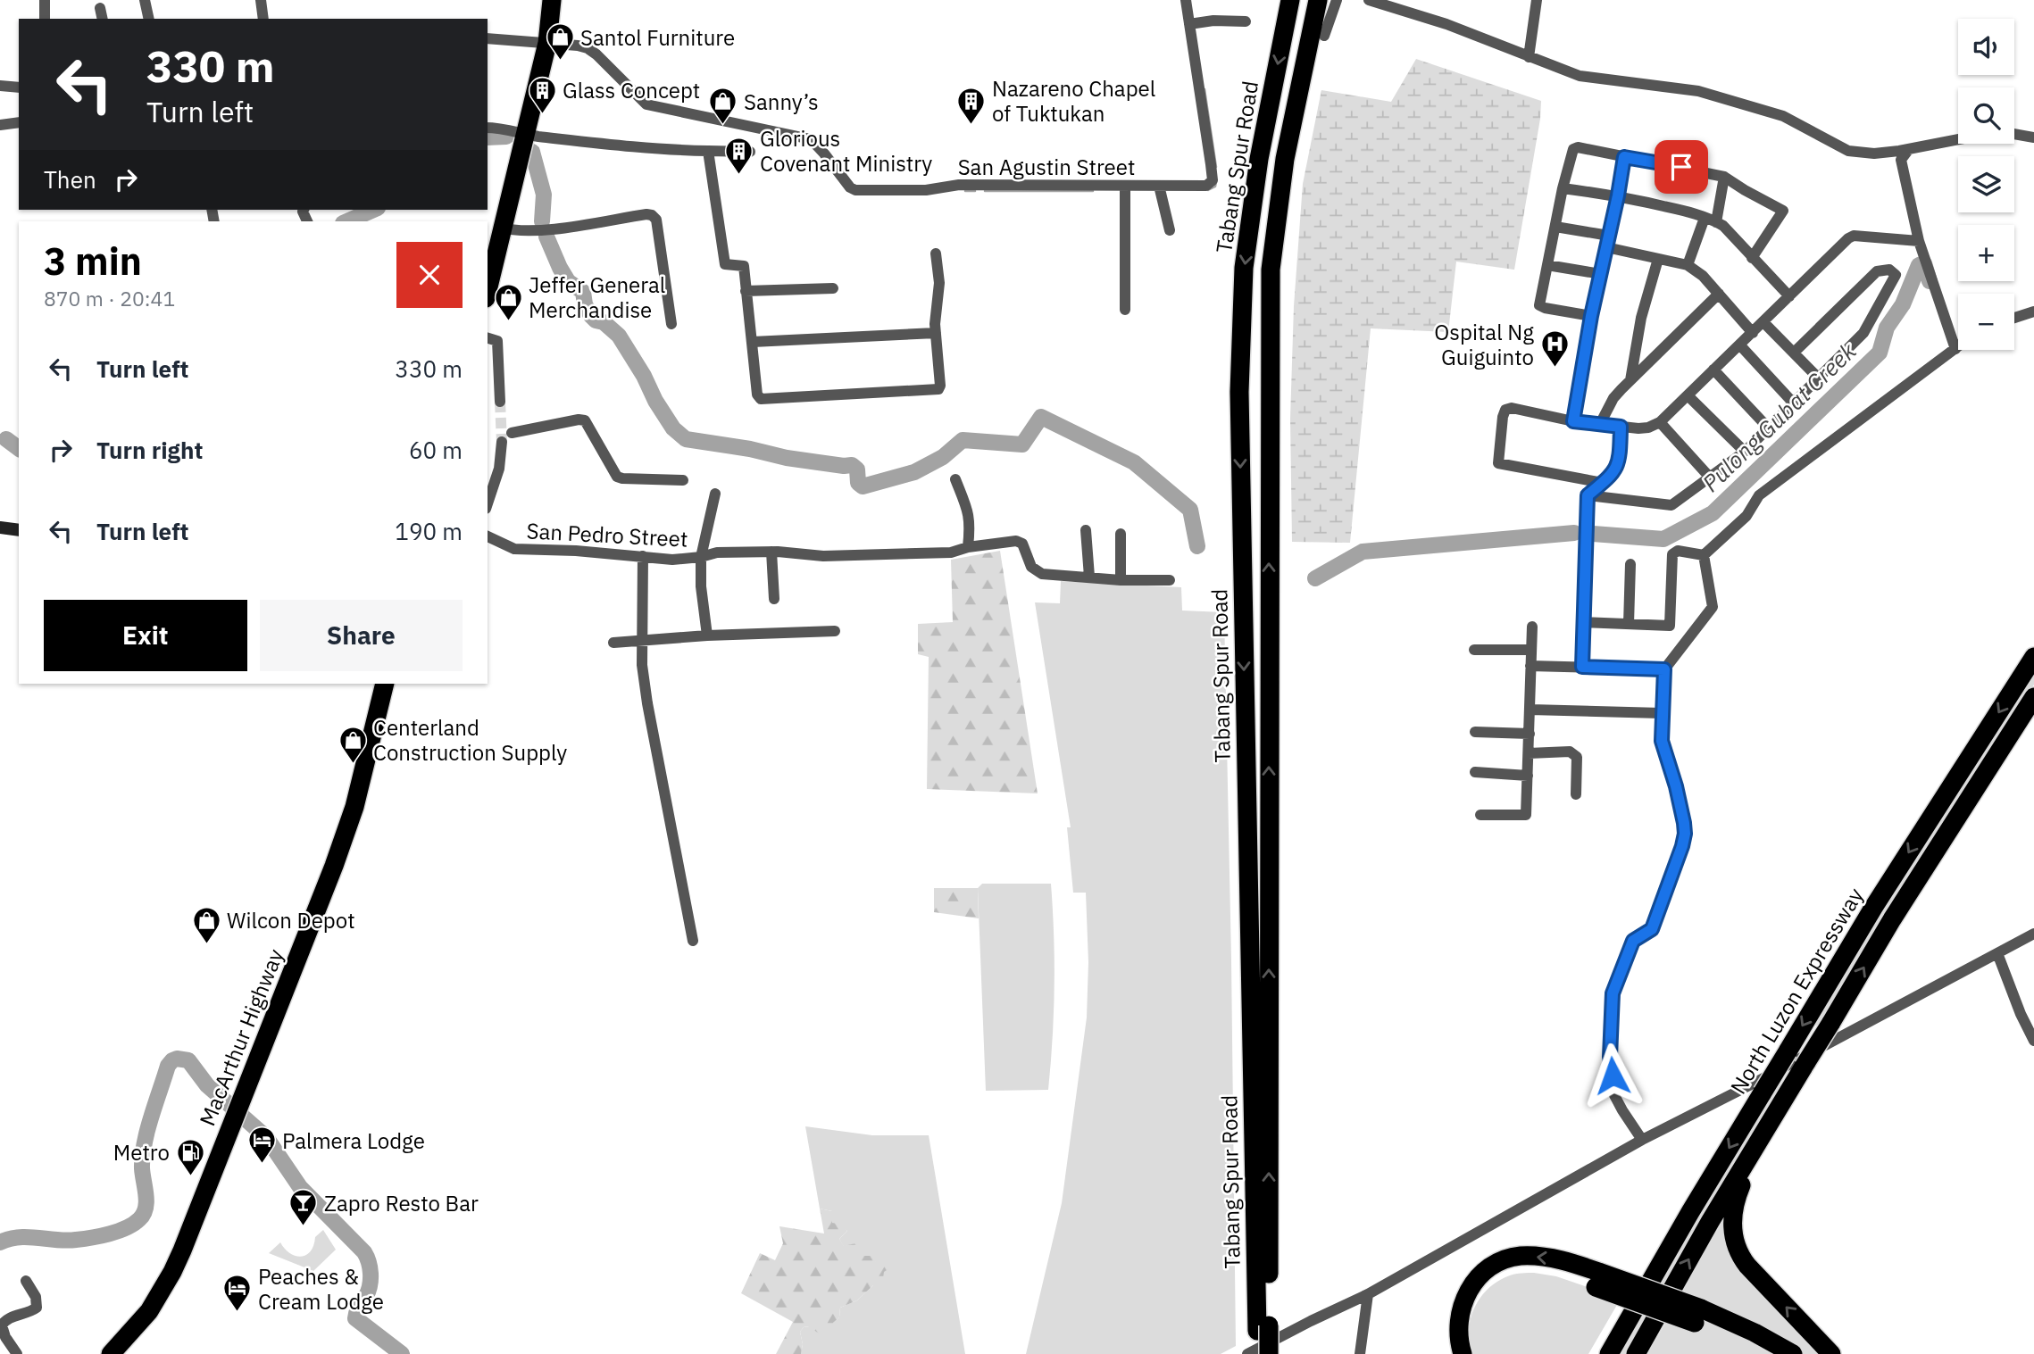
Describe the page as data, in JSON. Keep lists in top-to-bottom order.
{
  "streets": {
    "highway": ["Tabang Spur Road", "North Luzon Expressway", "MacArthur Highway"],
    "street": ["San Agustin Street", "San Pedro Street"]
  },
  "water": ["Pulong Gubat Creek"],
  "places": {
    "shop": [
      "Santol Furniture",
      "Sanny’s",
      "Jeffer General Merchandise",
      "Centerland Construction Supply",
      "Wilcon Depot"
    ],
    "building": ["Glass Concept", "Nazareno Chapel of Tuktukan", "Glorious Covenant Ministry"],
    "hospital": ["Ospital Ng Guiguinto"],
    "hotel": ["Palmera Lodge", "Peaches & Cream Lodge"],
    "fuel station": ["Metro"],
    "bar": ["Zapro Resto Bar"]
  },
  "page": {
    "map_buttons": ["+", "−"],
    "turn": ["330 m", "Turn left"],
    "then": "Then",
    "heading": ["3 min", "870 m · 20:41"],
    "list": [
      {
        "name": "Turn left",
        "value": "330 m"
      },
      {
        "name": "Turn right",
        "value": "60 m"
      },
      {
        "name": "Turn left",
        "value": "190 m"
      }
    ],
    "buttons": ["Exit", "Share"]
  }
}
